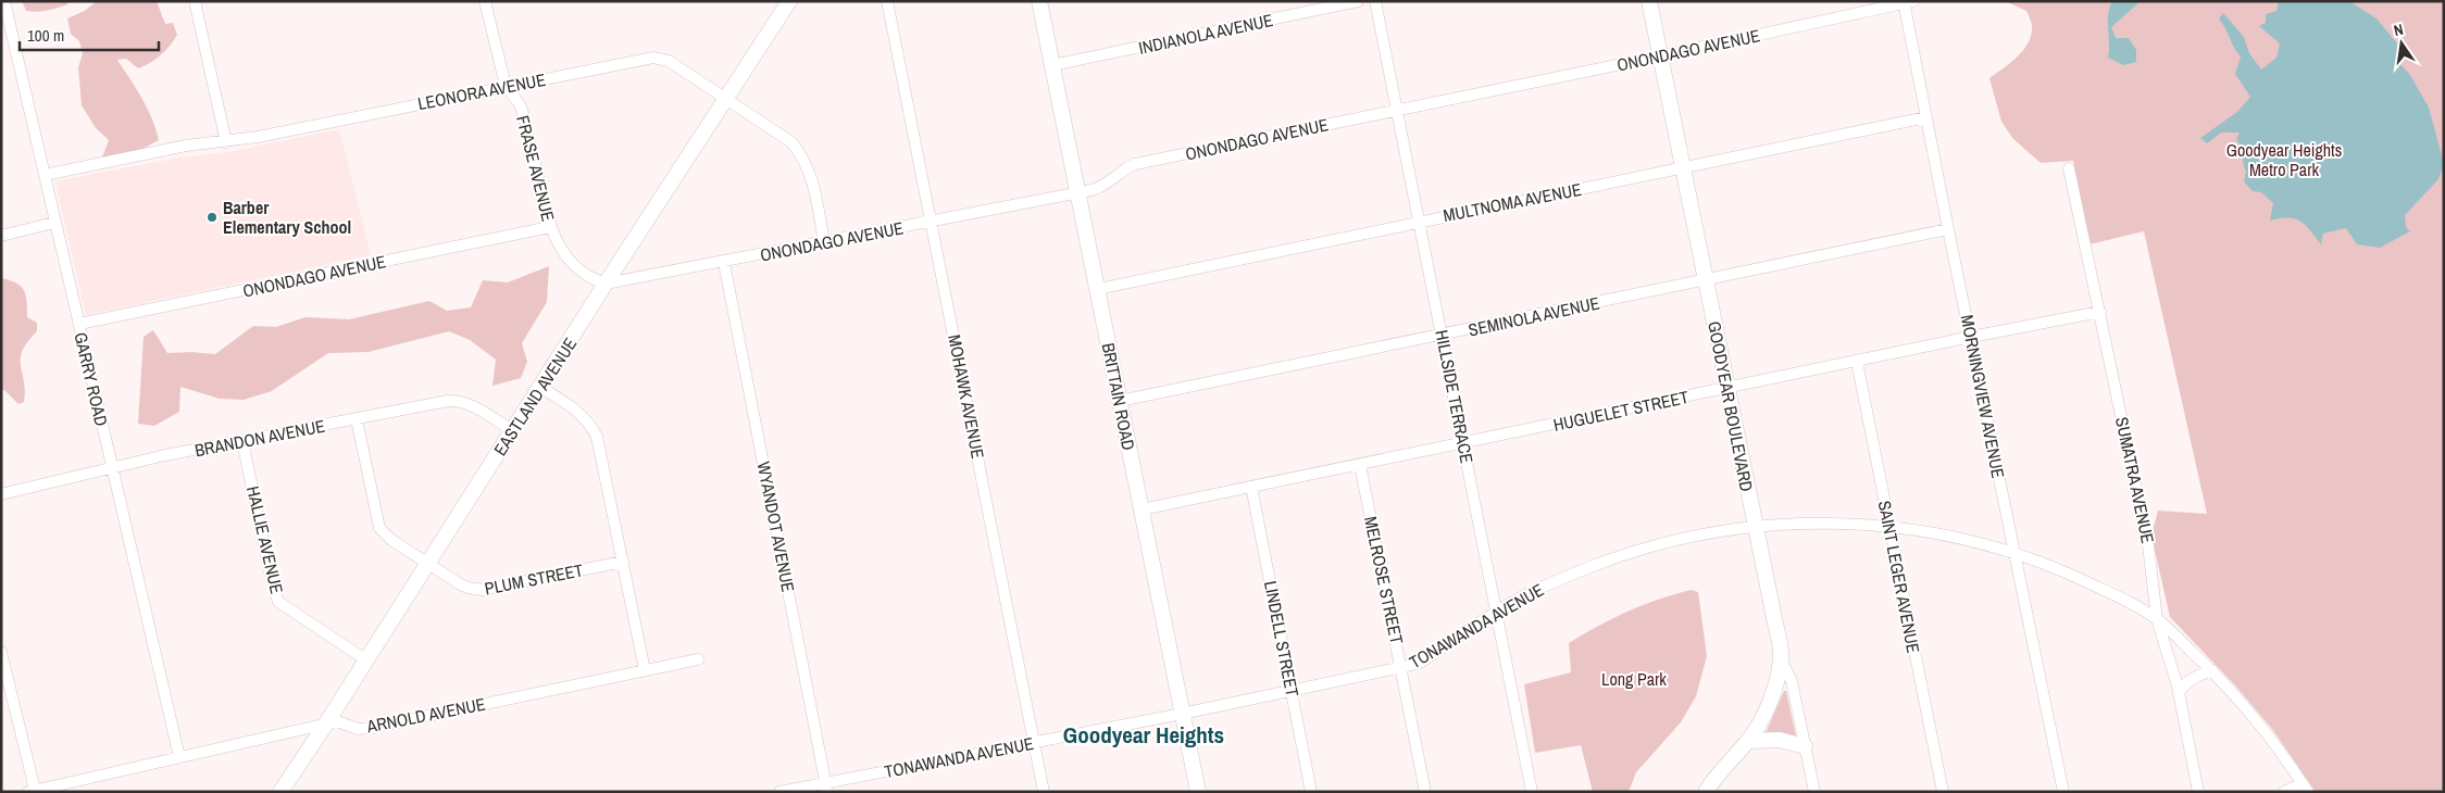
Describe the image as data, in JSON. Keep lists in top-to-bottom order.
{
  "streets": {
    "street": [
      "INDIANOLA AVENUE",
      "ONONDAGO AVENUE",
      "LEONORA AVENUE",
      "FRASE AVENUE",
      "MULTNOMA AVENUE",
      "SEMINOLA AVENUE",
      "GARRY ROAD",
      "EASTLAND AVENUE",
      "MOHAWK AVENUE",
      "BRITTAIN ROAD",
      "HILLSIDE TERRACE",
      "MORNINGVIEW AVENUE",
      "GOODYEAR BOULEVARD",
      "HUGUELET STREET",
      "BRANDON AVENUE",
      "SUMATRA AVENUE",
      "WYANDOT AVENUE",
      "HALLIE AVENUE",
      "SAINT LEGER AVENUE",
      "PLUM STREET",
      "MELROSE STREET",
      "TONAWANDA AVENUE",
      "LINDELL STREET",
      "ARNOLD AVENUE"
    ]
  },
  "crossings": [
    ["INDIANOLA AVENUE", "BRITTAIN ROAD"],
    ["ONONDAGO AVENUE", "LEONORA AVENUE"],
    ["ONONDAGO AVENUE", "FRASE AVENUE"],
    ["ONONDAGO AVENUE", "GARRY ROAD"],
    ["ONONDAGO AVENUE", "EASTLAND AVENUE"],
    ["ONONDAGO AVENUE", "MOHAWK AVENUE"],
    ["ONONDAGO AVENUE", "BRITTAIN ROAD"],
    ["ONONDAGO AVENUE", "HILLSIDE TERRACE"],
    ["ONONDAGO AVENUE", "MORNINGVIEW AVENUE"],
    ["ONONDAGO AVENUE", "GOODYEAR BOULEVARD"],
    ["ONONDAGO AVENUE", "WYANDOT AVENUE"],
    ["LEONORA AVENUE", "FRASE AVENUE"],
    ["LEONORA AVENUE", "GARRY ROAD"],
    ["LEONORA AVENUE", "EASTLAND AVENUE"],
    ["FRASE AVENUE", "EASTLAND AVENUE"],
    ["MULTNOMA AVENUE", "BRITTAIN ROAD"],
    ["MULTNOMA AVENUE", "HILLSIDE TERRACE"],
    ["MULTNOMA AVENUE", "MORNINGVIEW AVENUE"],
    ["MULTNOMA AVENUE", "GOODYEAR BOULEVARD"],
    ["SEMINOLA AVENUE", "BRITTAIN ROAD"],
    ["SEMINOLA AVENUE", "HILLSIDE TERRACE"],
    ["SEMINOLA AVENUE", "MORNINGVIEW AVENUE"],
    ["SEMINOLA AVENUE", "GOODYEAR BOULEVARD"],
    ["GARRY ROAD", "BRANDON AVENUE"],
    ["GARRY ROAD", "ARNOLD AVENUE"],
    ["EASTLAND AVENUE", "BRANDON AVENUE"],
    ["EASTLAND AVENUE", "HALLIE AVENUE"],
    ["EASTLAND AVENUE", "PLUM STREET"],
    ["EASTLAND AVENUE", "ARNOLD AVENUE"],
    ["MOHAWK AVENUE", "TONAWANDA AVENUE"],
    ["BRITTAIN ROAD", "HUGUELET STREET"],
    ["BRITTAIN ROAD", "TONAWANDA AVENUE"],
    ["HILLSIDE TERRACE", "HUGUELET STREET"],
    ["HILLSIDE TERRACE", "TONAWANDA AVENUE"],
    ["MORNINGVIEW AVENUE", "HUGUELET STREET"],
    ["MORNINGVIEW AVENUE", "TONAWANDA AVENUE"],
    ["GOODYEAR BOULEVARD", "HUGUELET STREET"],
    ["GOODYEAR BOULEVARD", "TONAWANDA AVENUE"],
    ["HUGUELET STREET", "SUMATRA AVENUE"],
    ["HUGUELET STREET", "SAINT LEGER AVENUE"],
    ["HUGUELET STREET", "MELROSE STREET"],
    ["HUGUELET STREET", "LINDELL STREET"],
    ["BRANDON AVENUE", "HALLIE AVENUE"],
    ["BRANDON AVENUE", "PLUM STREET"],
    ["SUMATRA AVENUE", "TONAWANDA AVENUE"],
    ["WYANDOT AVENUE", "TONAWANDA AVENUE"],
    ["SAINT LEGER AVENUE", "TONAWANDA AVENUE"],
    ["MELROSE STREET", "TONAWANDA AVENUE"],
    ["TONAWANDA AVENUE", "LINDELL STREET"]
  ],
  "districts": ["Goodyear Heights"],
  "parks": ["Goodyear Heights Metro Park", "Long Park"],
  "places": ["Barber Elementary School"],
  "scale_bar": "100 m",
  "north": "top"
}
